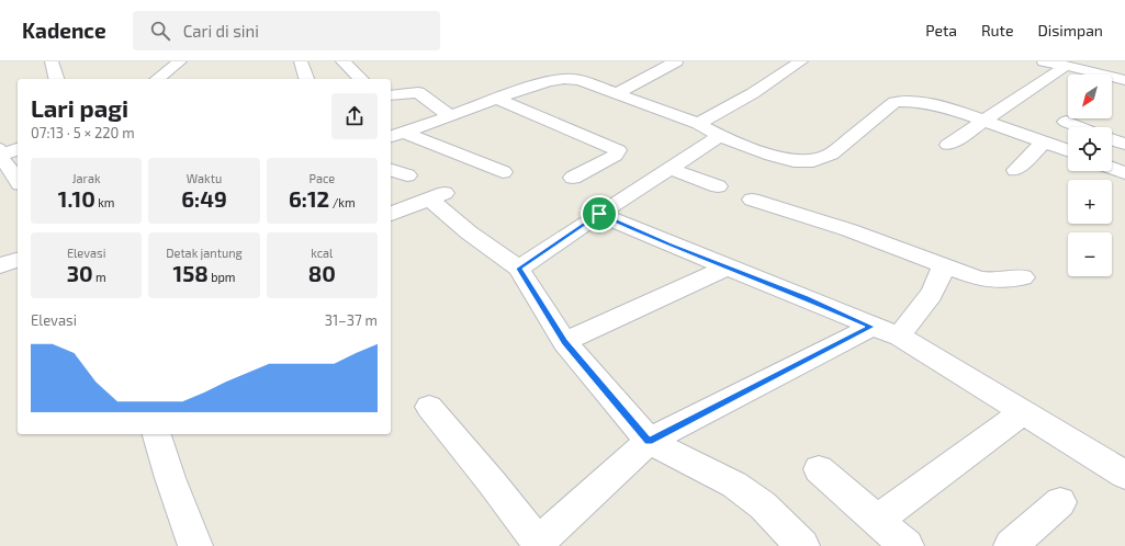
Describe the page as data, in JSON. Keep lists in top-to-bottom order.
{
  "north": "bottom left",
  "page": {
    "header": "Kadence",
    "search": "Cari di sini",
    "nav": ["Peta", "Rute", "Disimpan"],
    "map_buttons": ["+", "−"],
    "heading": ["Lari pagi", "07:13 · 5 × 220 m"],
    "stats": [
      ["Jarak", "1.10 km"],
      ["Waktu", "6:49"],
      ["Pace", "6:12 /km"],
      ["Elevasi", "30 m"],
      ["Detak jantung", "158 bpm"],
      ["kcal", "80"]
    ],
    "chart": ["Elevasi", "31–37 m"]
  }
}
